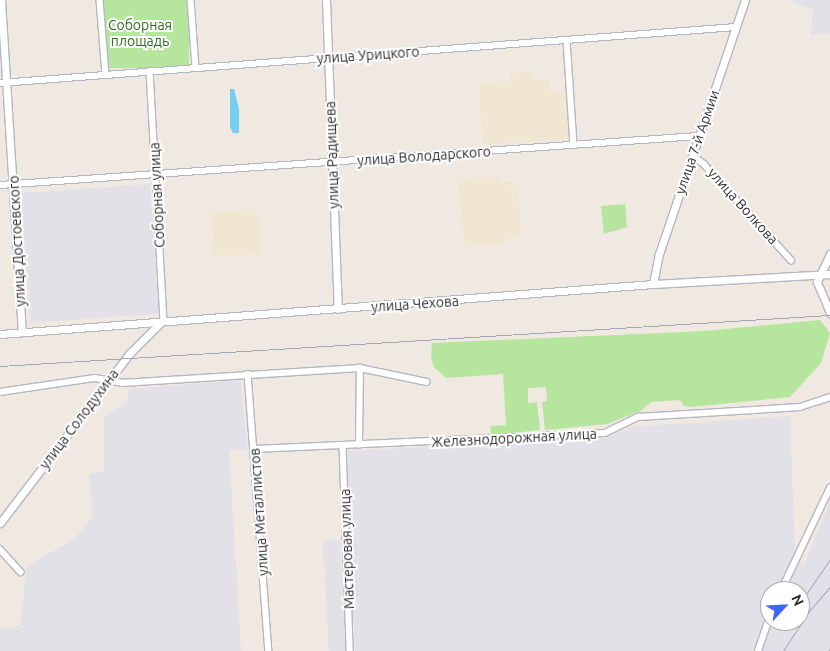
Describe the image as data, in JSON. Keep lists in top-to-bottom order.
{
  "streets": {
    "street": [
      "улица Урицкого",
      "улица 7-й Армии",
      "улица Радищева",
      "улица Володарского",
      "Соборная улица",
      "улица Волкова",
      "улица Достоевского",
      "улица Чехова",
      "улица Солодухина",
      "Железнодорожная улица",
      "улица Металлистов",
      "Мастеровая улица"
    ]
  },
  "crossings": [
    ["улица Урицкого", "улица 7-й Армии"],
    ["улица Урицкого", "улица Радищева"],
    ["улица Урицкого", "Соборная улица"],
    ["улица Урицкого", "улица Достоевского"],
    ["улица 7-й Армии", "улица Володарского"],
    ["улица 7-й Армии", "улица Волкова"],
    ["улица 7-й Армии", "улица Чехова"],
    ["улица Радищева", "улица Володарского"],
    ["улица Радищева", "улица Чехова"],
    ["улица Володарского", "Соборная улица"],
    ["улица Володарского", "улица Достоевского"],
    ["Соборная улица", "улица Чехова"],
    ["Соборная улица", "улица Солодухина"],
    ["улица Достоевского", "улица Чехова"],
    ["улица Чехова", "улица Солодухина"],
    ["Железнодорожная улица", "улица Металлистов"],
    ["Железнодорожная улица", "Мастеровая улица"]
  ],
  "parks": ["Соборная площадь"],
  "north": "top right"
}
